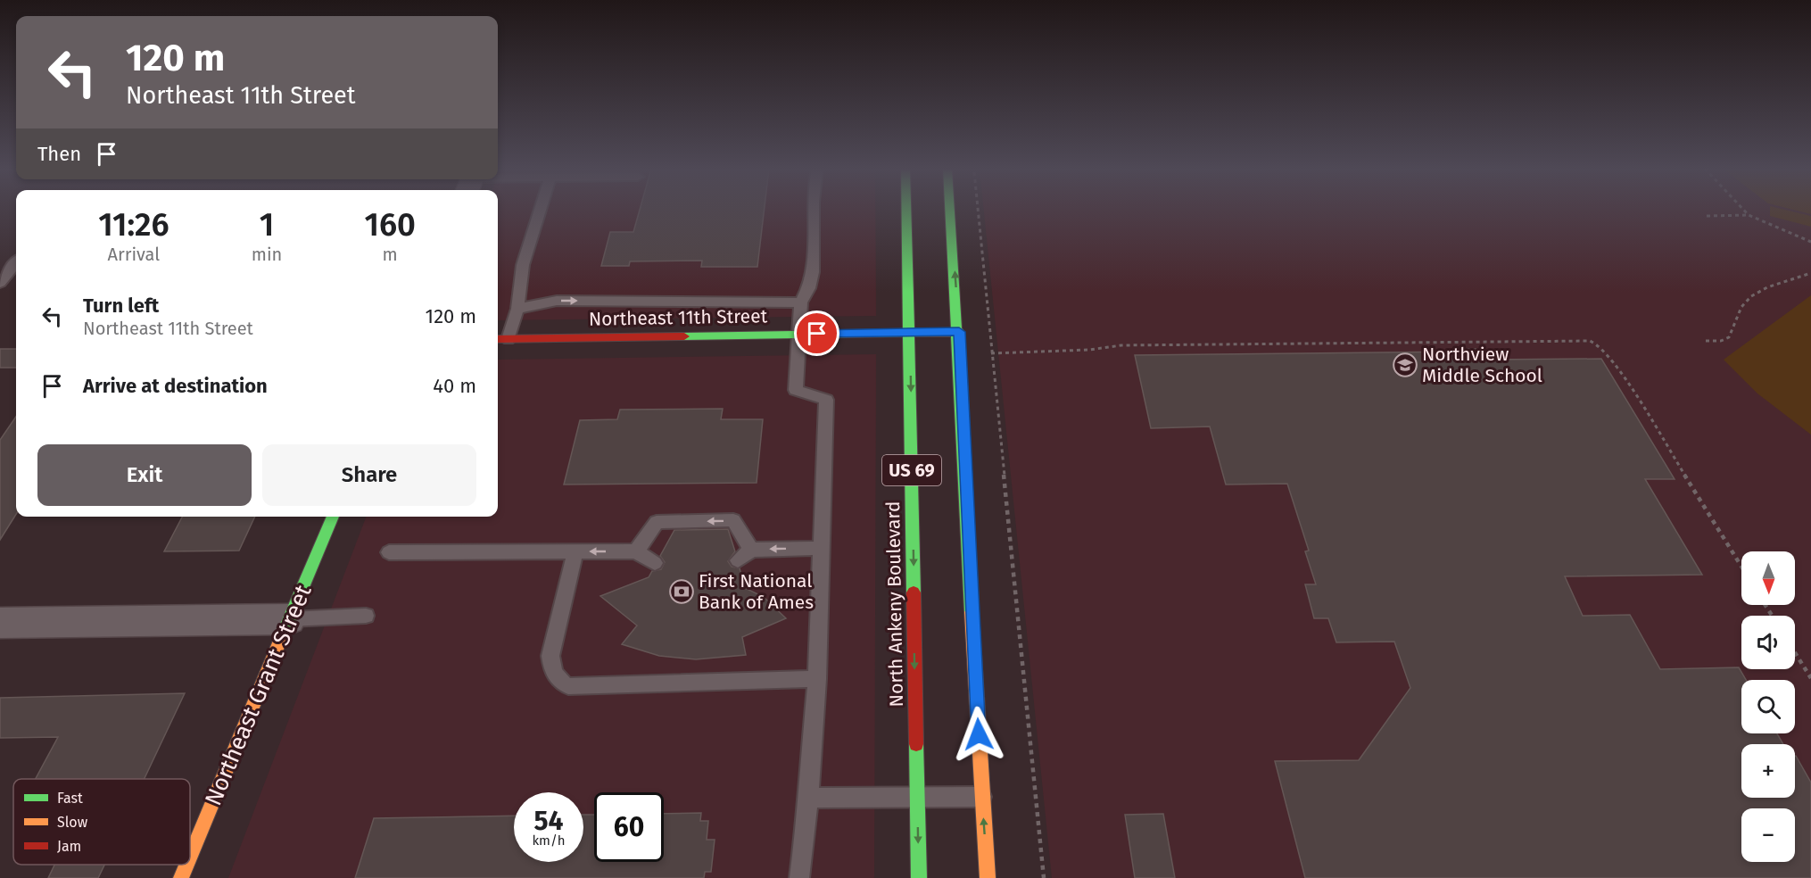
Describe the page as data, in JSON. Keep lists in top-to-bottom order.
{
  "streets": {
    "main road": [
      "Northeast 11th Street",
      "US 69",
      "North Ankeny Boulevard",
      "Northeast Grant Street"
    ]
  },
  "crossings": [
    ["Northeast 11th Street", "US 69"],
    ["Northeast 11th Street", "North Ankeny Boulevard"]
  ],
  "places": {
    "school or university": ["Northview Middle School"],
    "bank": ["First National Bank of Ames"]
  },
  "legend": ["Fast", "Slow", "Jam"],
  "north": "bottom",
  "page": {
    "turn": ["120 m", "Northeast 11th Street"],
    "then": "Then",
    "eta": [
      "11:26",
      "Arrival",
      "1",
      "min",
      "160",
      "m"
    ],
    "list": [
      {
        "name": "Turn left",
        "note": "Northeast 11th Street",
        "value": "120 m"
      },
      {
        "name": "Arrive at destination",
        "value": "40 m"
      }
    ],
    "buttons": ["Exit", "Share"],
    "map_buttons": ["+", "−"],
    "speed": "54 km/h",
    "limit": "60"
  }
}
